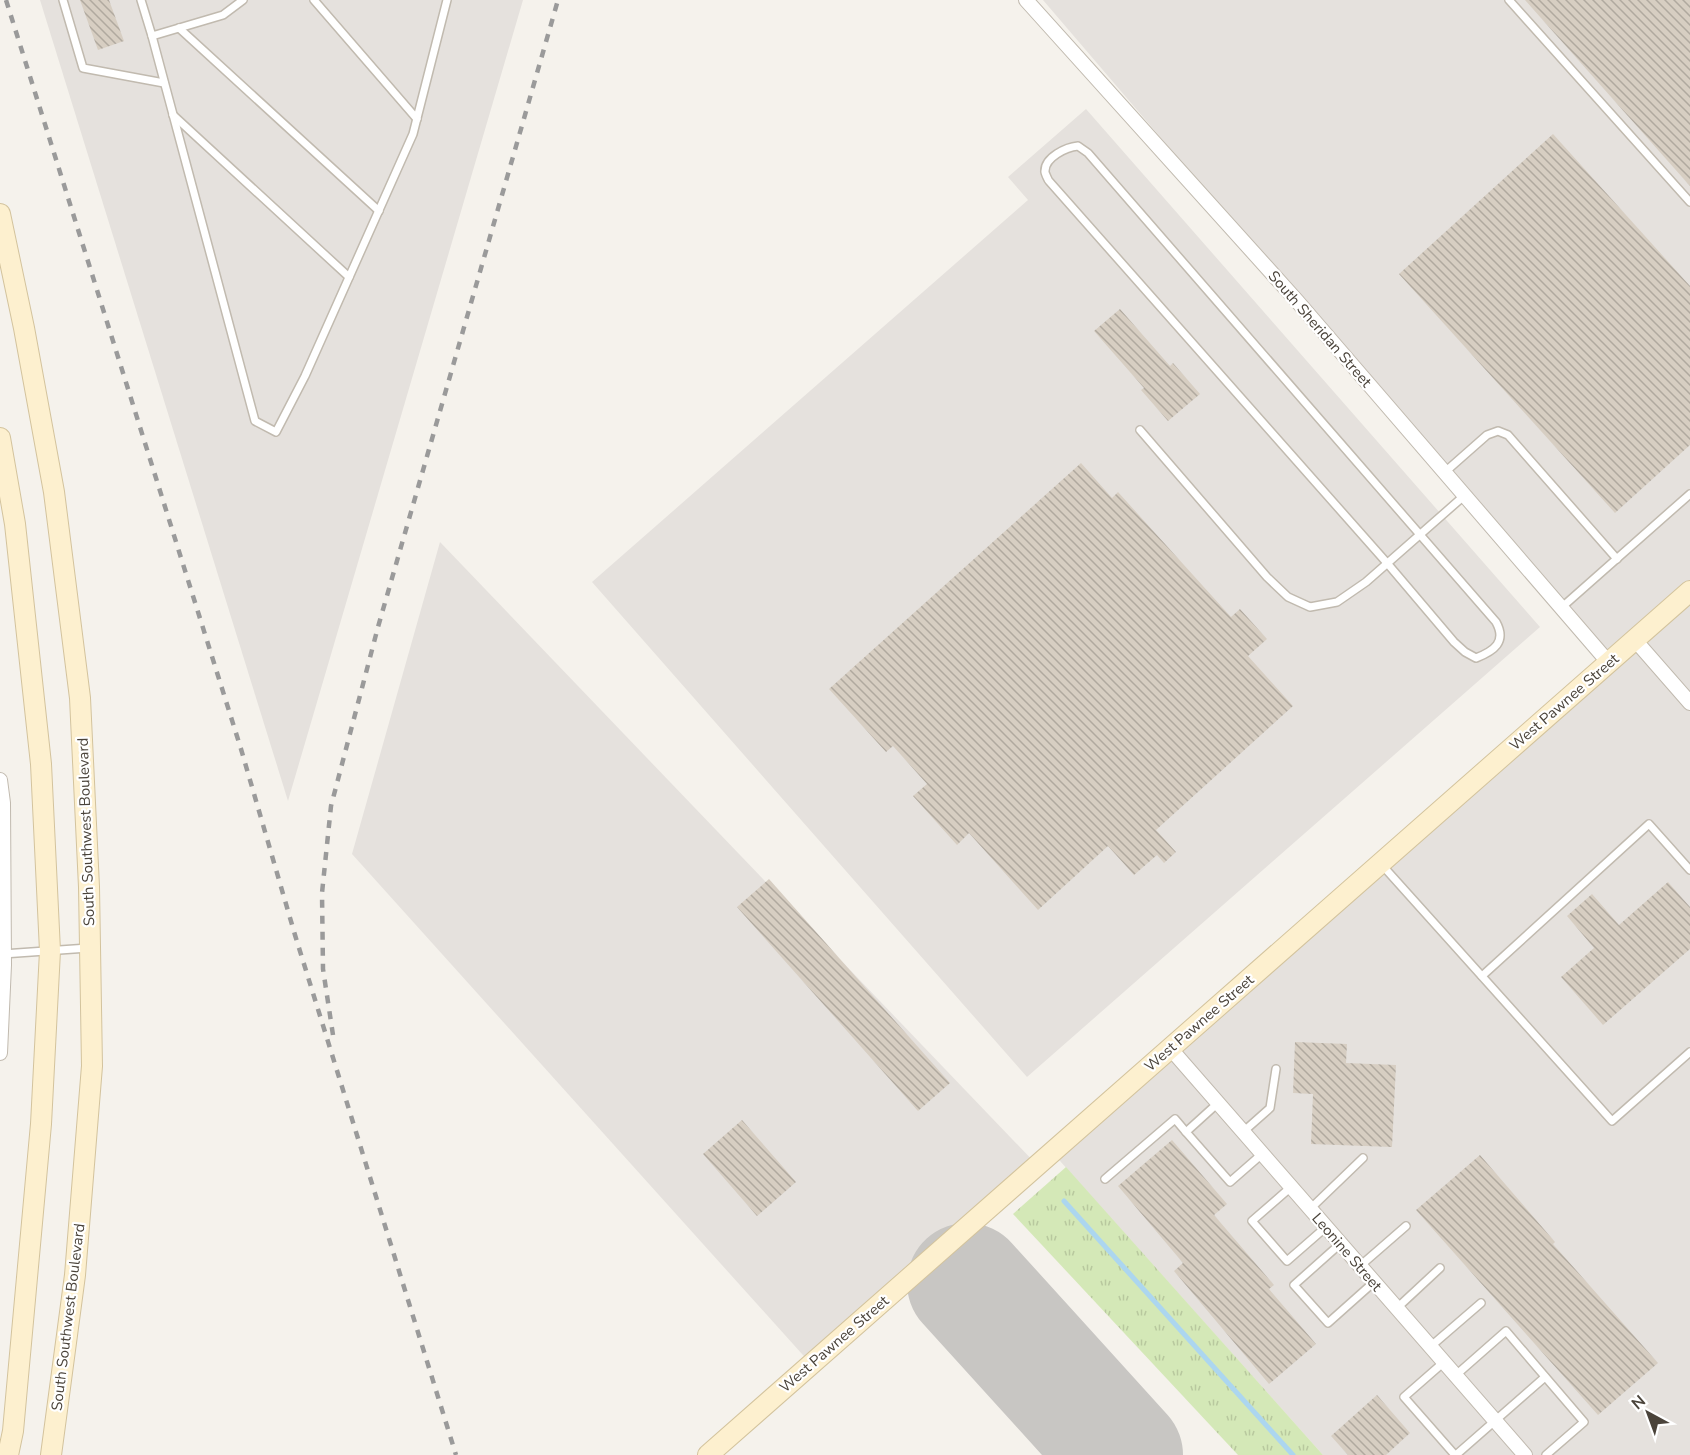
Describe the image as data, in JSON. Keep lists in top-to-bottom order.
{
  "streets": {
    "main road": ["West Pawnee Street", "South Southwest Boulevard"],
    "street": ["South Sheridan Street", "Leonine Street"]
  },
  "crossings": [
    ["South Sheridan Street", "West Pawnee Street"],
    ["West Pawnee Street", "Leonine Street"]
  ],
  "north": "top left"
}
